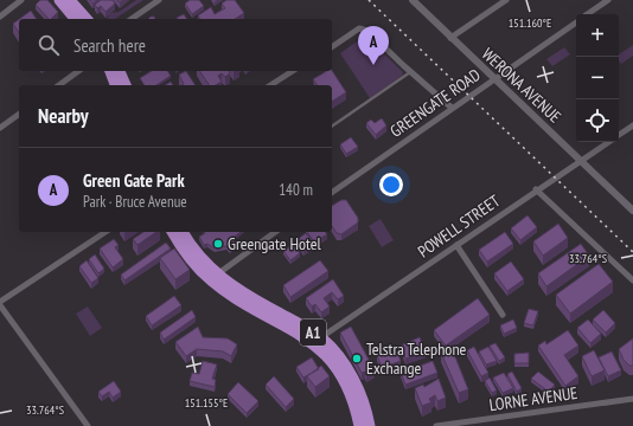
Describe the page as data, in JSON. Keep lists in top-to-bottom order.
{
  "streets": {
    "highway": ["A1"],
    "street": [
      "WERONA AVENUE",
      "GREENGATE ROAD",
      "POWELL STREET",
      "LORNE AVENUE"
    ]
  },
  "crossings": [
    ["WERONA AVENUE", "GREENGATE ROAD"],
    ["WERONA AVENUE", "POWELL STREET"],
    ["POWELL STREET", "A1"]
  ],
  "places": ["Greengate Hotel", "Telstra Telephone Exchange"],
  "page": {
    "map_buttons": ["+", "−"],
    "search": "Search here",
    "pins": "A",
    "heading": "Nearby",
    "list": [
      {
        "mark": "A",
        "name": "Green Gate Park",
        "note": "Park · Bruce Avenue",
        "value": "140 m"
      }
    ]
  },
  "coordinates": ["151.160°E", "33.764°S", "151.155°E"]
}
